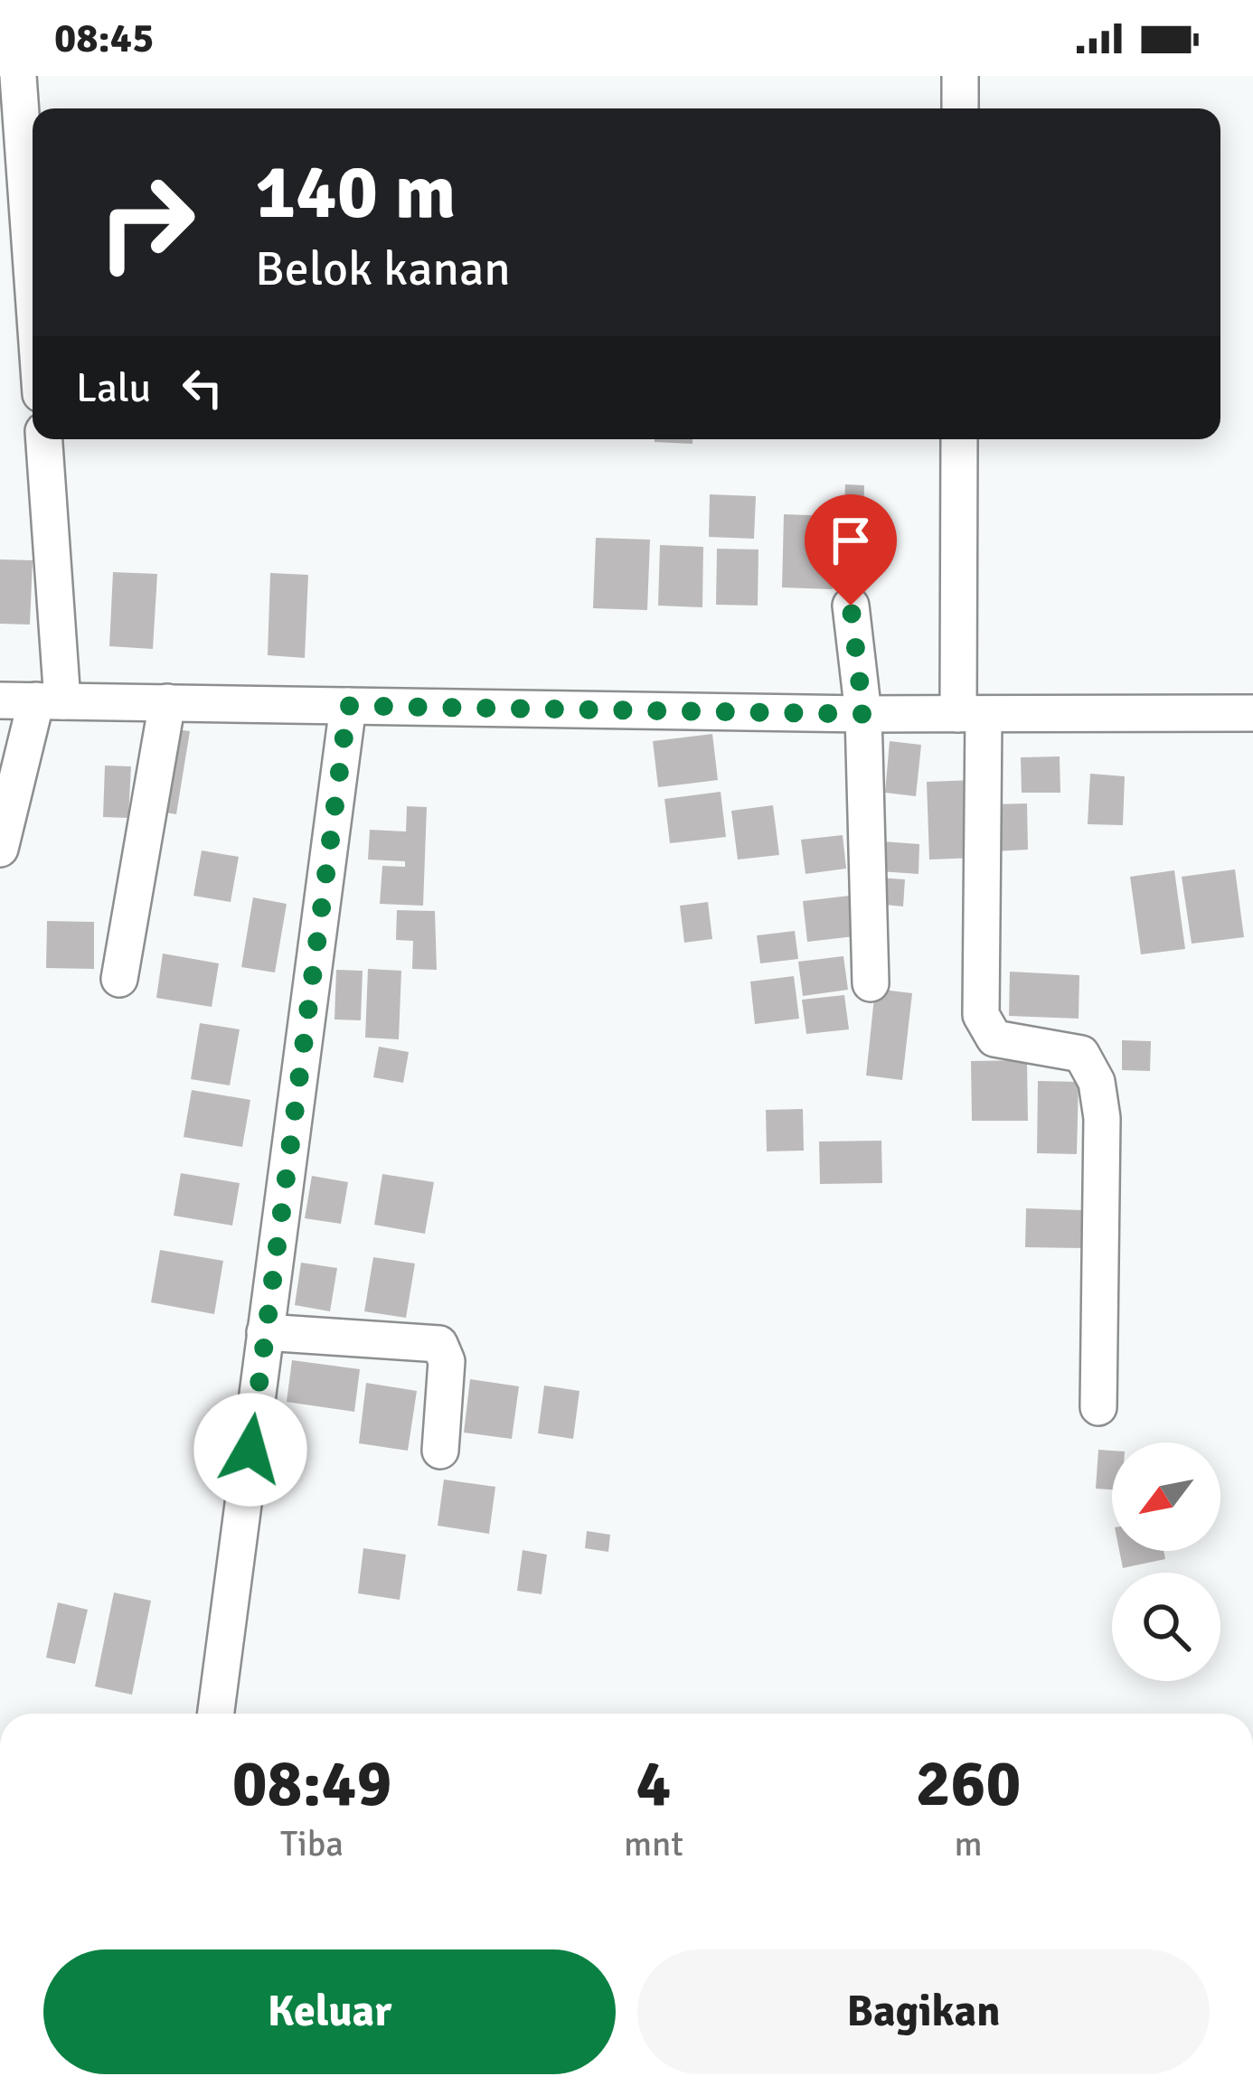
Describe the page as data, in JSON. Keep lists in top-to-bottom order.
{
  "north": "bottom left",
  "page": {
    "status": "08:45",
    "turn": ["140 m", "Belok kanan"],
    "then": "Lalu",
    "eta": [
      "08:49",
      "Tiba",
      "4",
      "mnt",
      "260",
      "m"
    ],
    "buttons": ["Keluar", "Bagikan"]
  }
}
